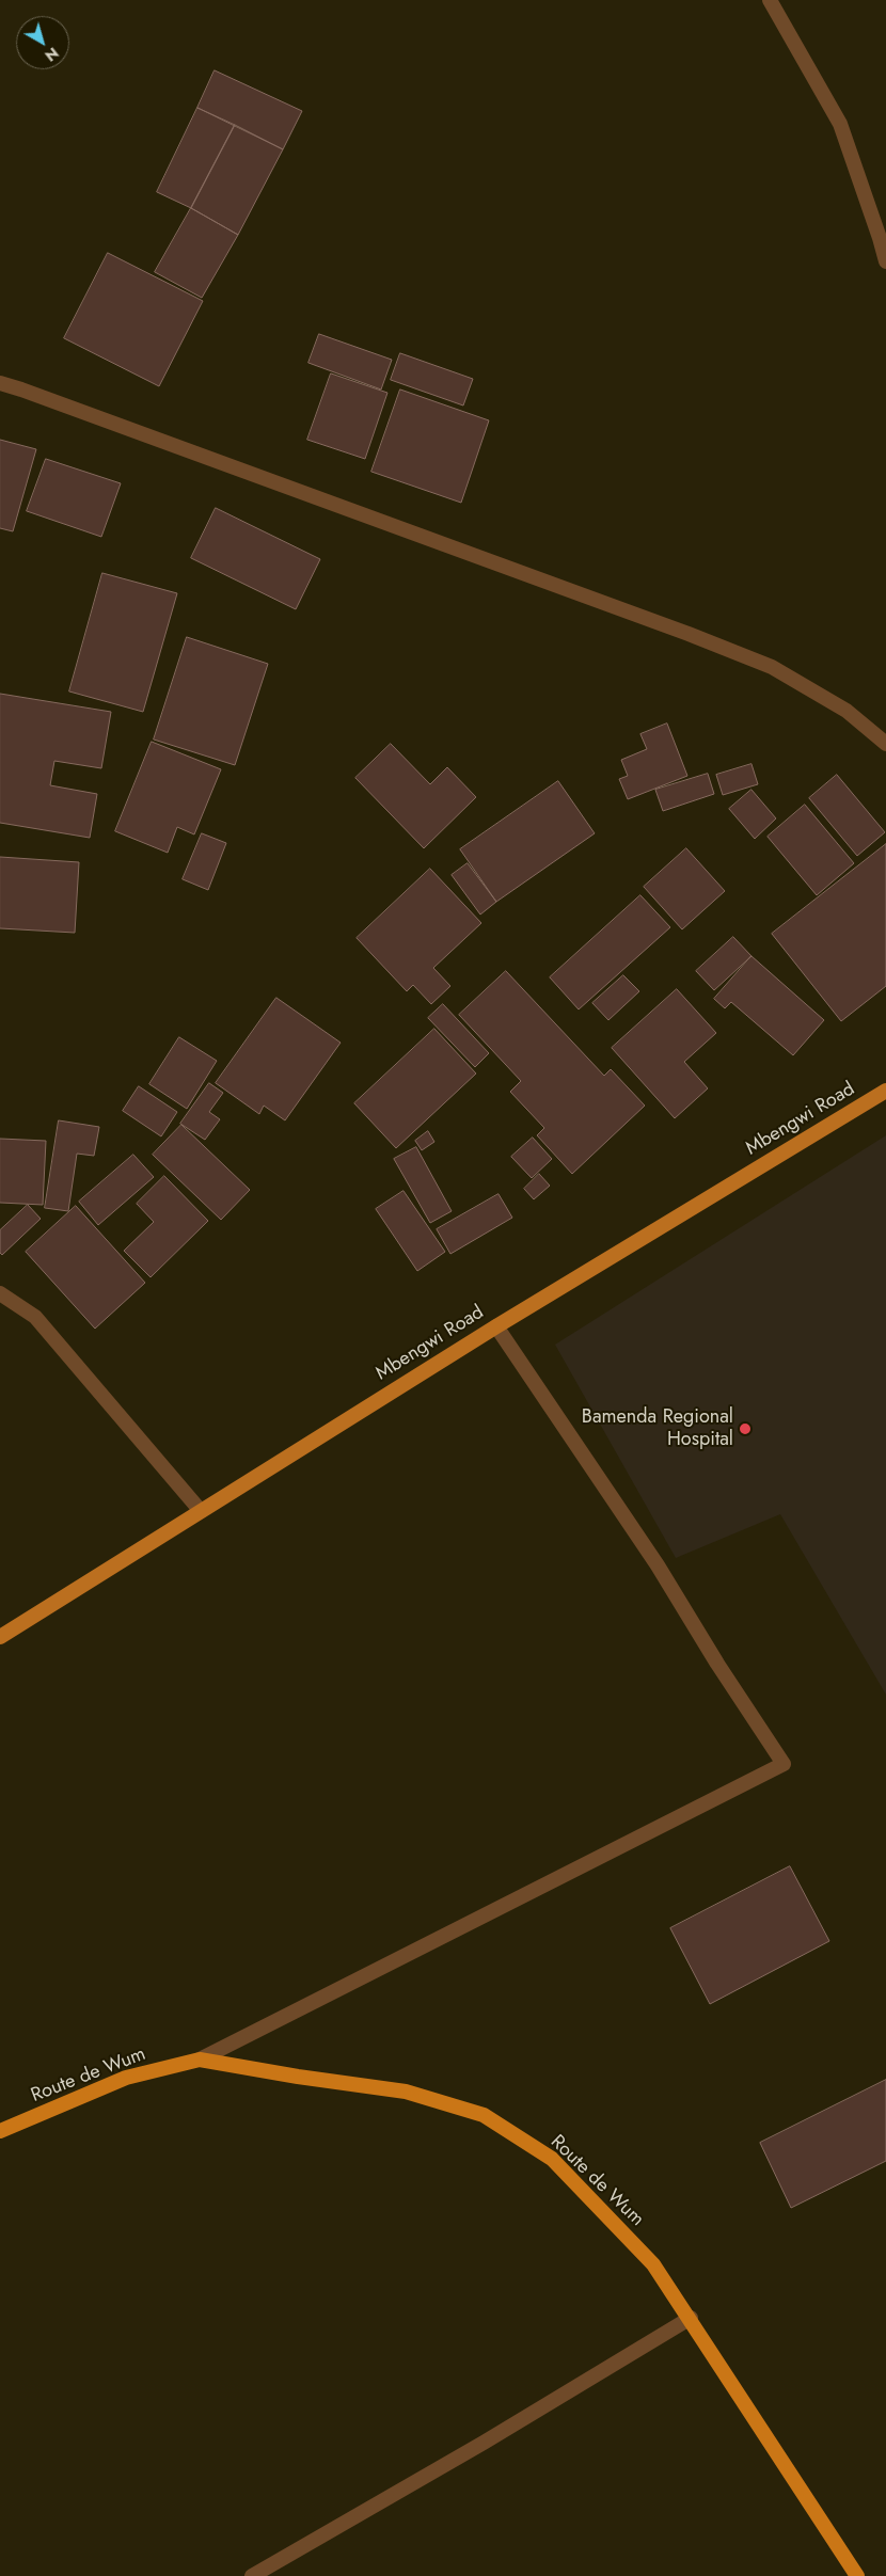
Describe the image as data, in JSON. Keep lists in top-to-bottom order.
{
  "streets": {
    "highway": ["Route de Wum"],
    "main road": ["Mbengwi Road"]
  },
  "places": ["Bamenda Regional Hospital"],
  "north": "bottom right"
}
